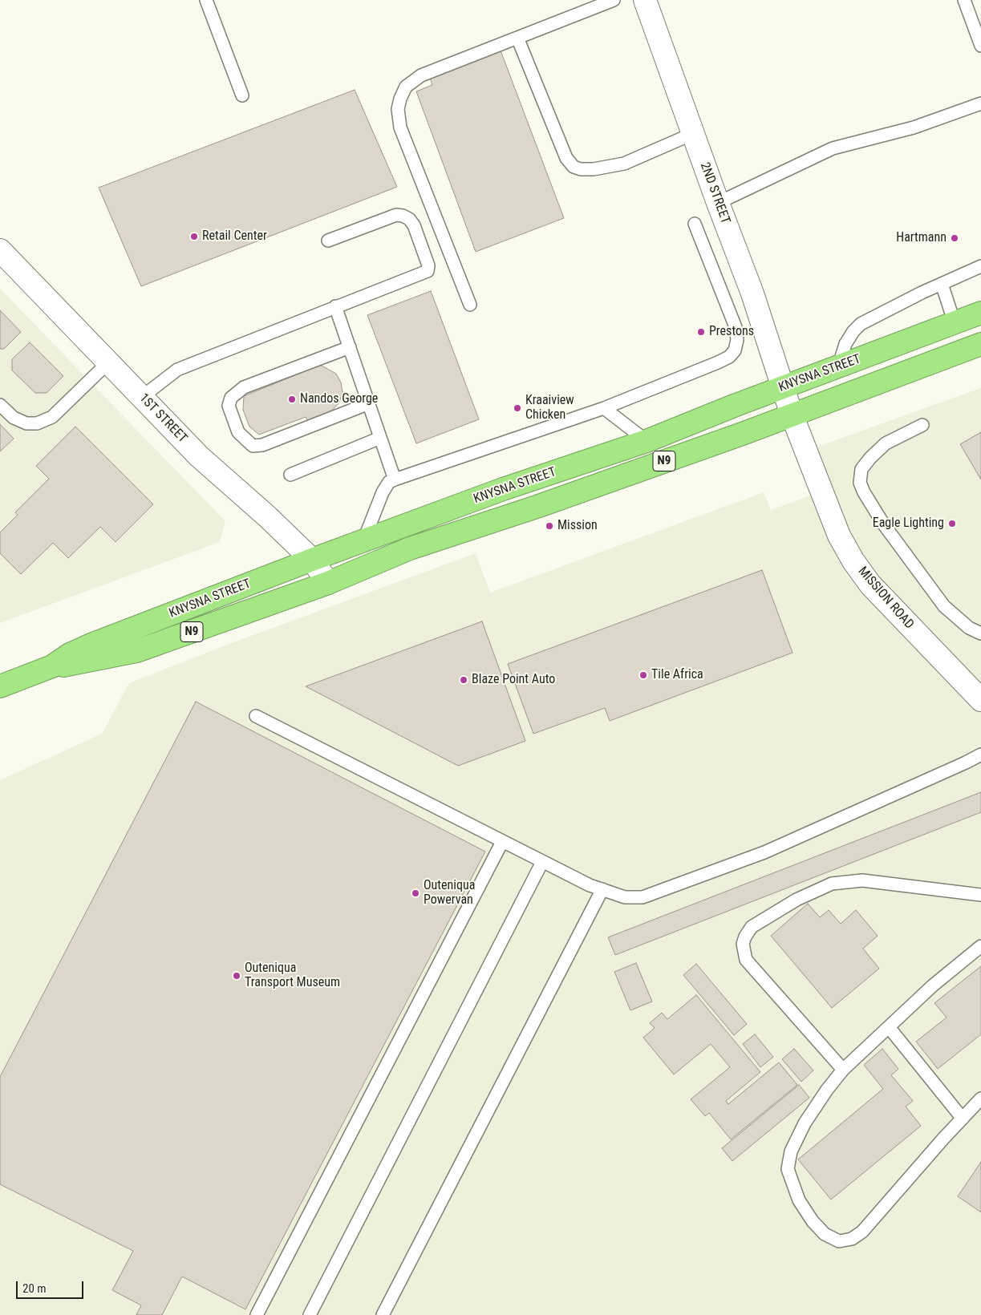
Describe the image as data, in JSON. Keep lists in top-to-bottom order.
{
  "streets": {
    "highway": ["KNYSNA STREET", "N9"],
    "street": ["2ND STREET", "1ST STREET", "MISSION ROAD"]
  },
  "crossings": [
    ["2ND STREET", "KNYSNA STREET"],
    ["2ND STREET", "MISSION ROAD"],
    ["KNYSNA STREET", "1ST STREET"],
    ["KNYSNA STREET", "MISSION ROAD"]
  ],
  "places": [
    "Retail Center",
    "Hartmann",
    "Prestons",
    "Nandos George",
    "Kraaiview Chicken",
    "Eagle Lighting",
    "Mission",
    "Tile Africa",
    "Blaze Point Auto",
    "Outeniqua Powervan",
    "Outeniqua Transport Museum"
  ],
  "scale_bar": "20 m"
}
